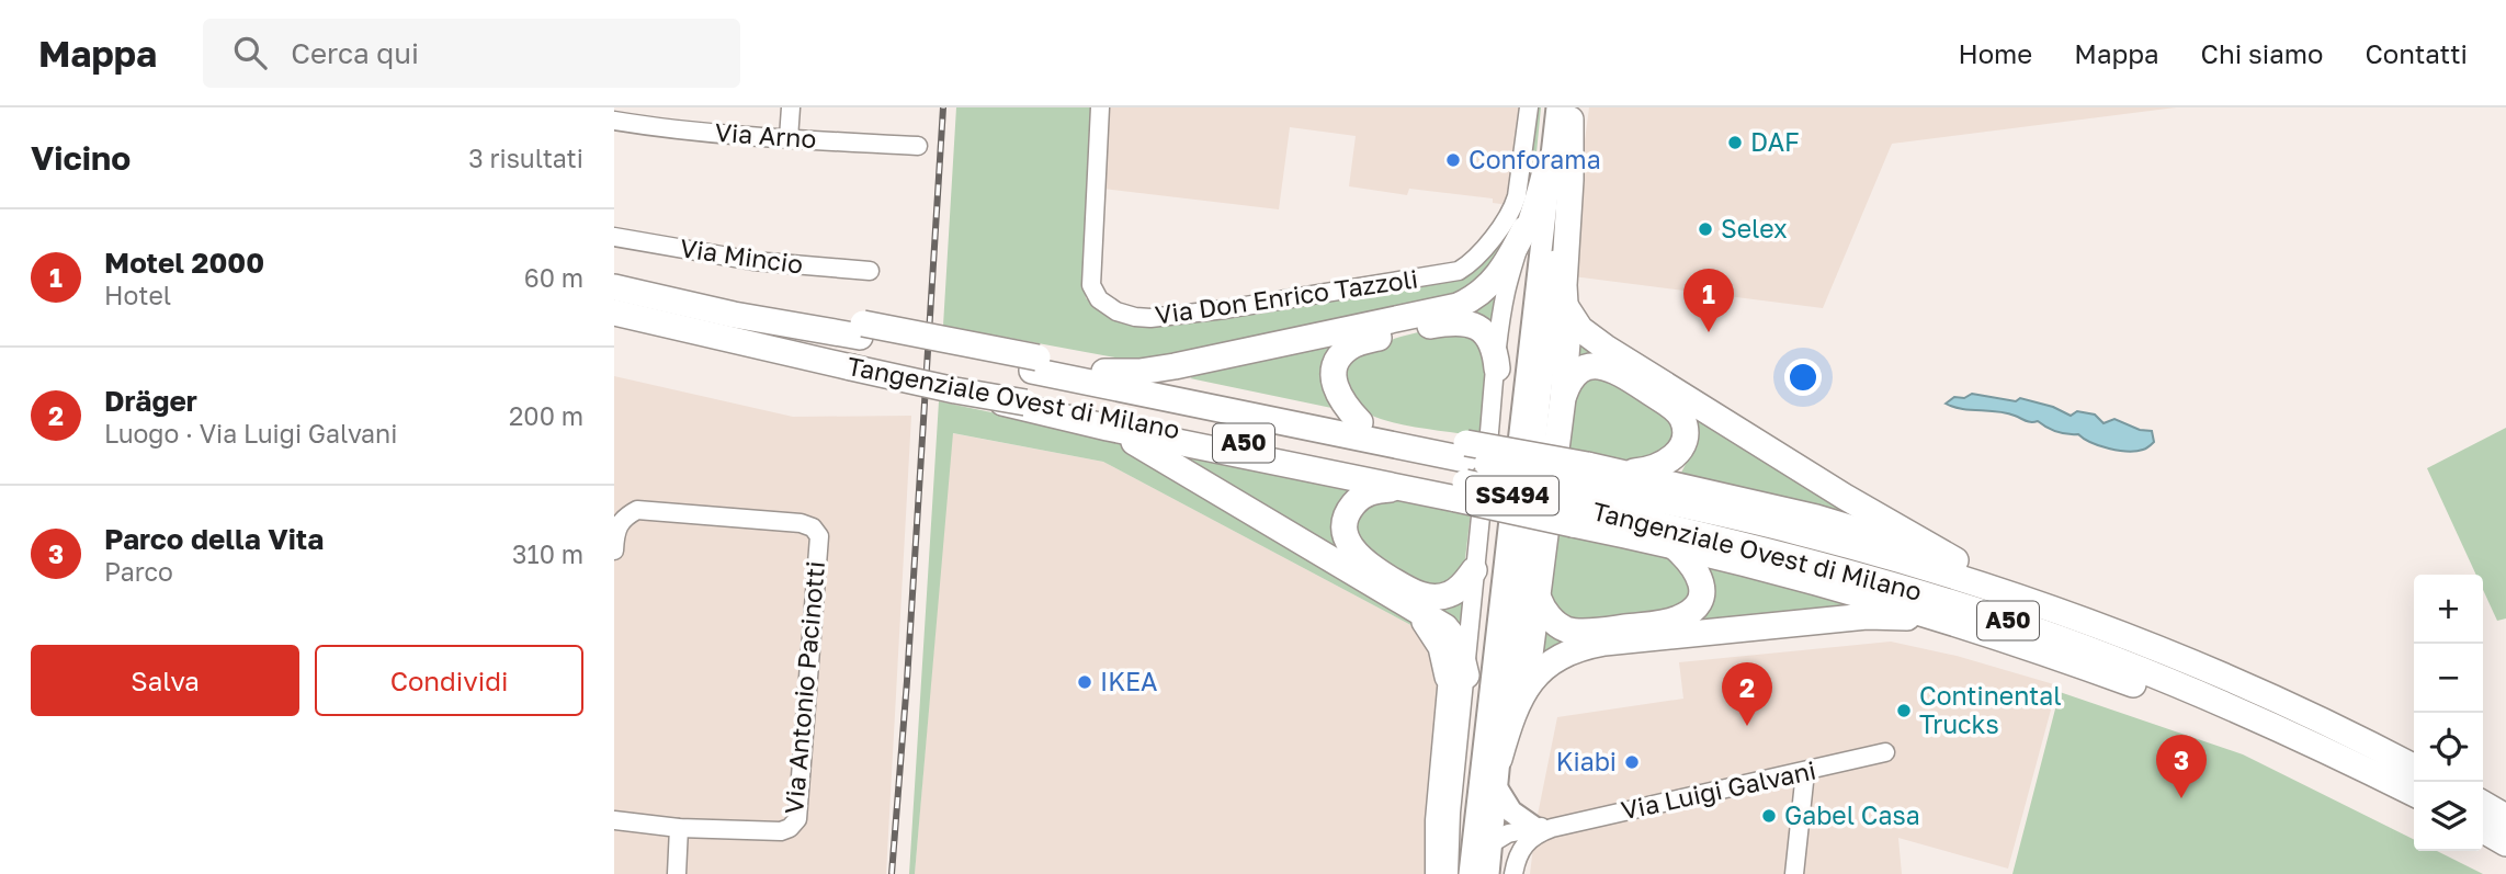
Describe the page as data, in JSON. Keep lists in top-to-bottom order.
{
  "streets": {
    "highway": ["Tangenziale Ovest di Milano", "A50"],
    "main road": ["SS494"],
    "street": [
      "Via Arno",
      "Via Mincio",
      "Via Don Enrico Tazzoli",
      "Via Antonio Pacinotti",
      "Via Luigi Galvani"
    ]
  },
  "crossings": [
    ["SS494", "Via Luigi Galvani"]
  ],
  "places": [
    "DAF",
    "Conforama",
    "Selex",
    "IKEA",
    "Continental Trucks",
    "Kiabi",
    "Gabel Casa"
  ],
  "page": {
    "header": "Mappa",
    "search": "Cerca qui",
    "nav": [
      "Home",
      "Mappa",
      "Chi siamo",
      "Contatti"
    ],
    "heading": ["Vicino", "3 risultati"],
    "list": [
      {
        "mark": "1",
        "name": "Motel 2000",
        "note": "Hotel",
        "value": "60 m"
      },
      {
        "mark": "2",
        "name": "Dräger",
        "note": "Luogo · Via Luigi Galvani",
        "value": "200 m"
      },
      {
        "mark": "3",
        "name": "Parco della Vita",
        "note": "Parco",
        "value": "310 m"
      }
    ],
    "pins": ["1", "2", "3"],
    "map_buttons": ["+", "−"],
    "buttons": ["Salva", "Condividi"]
  }
}
